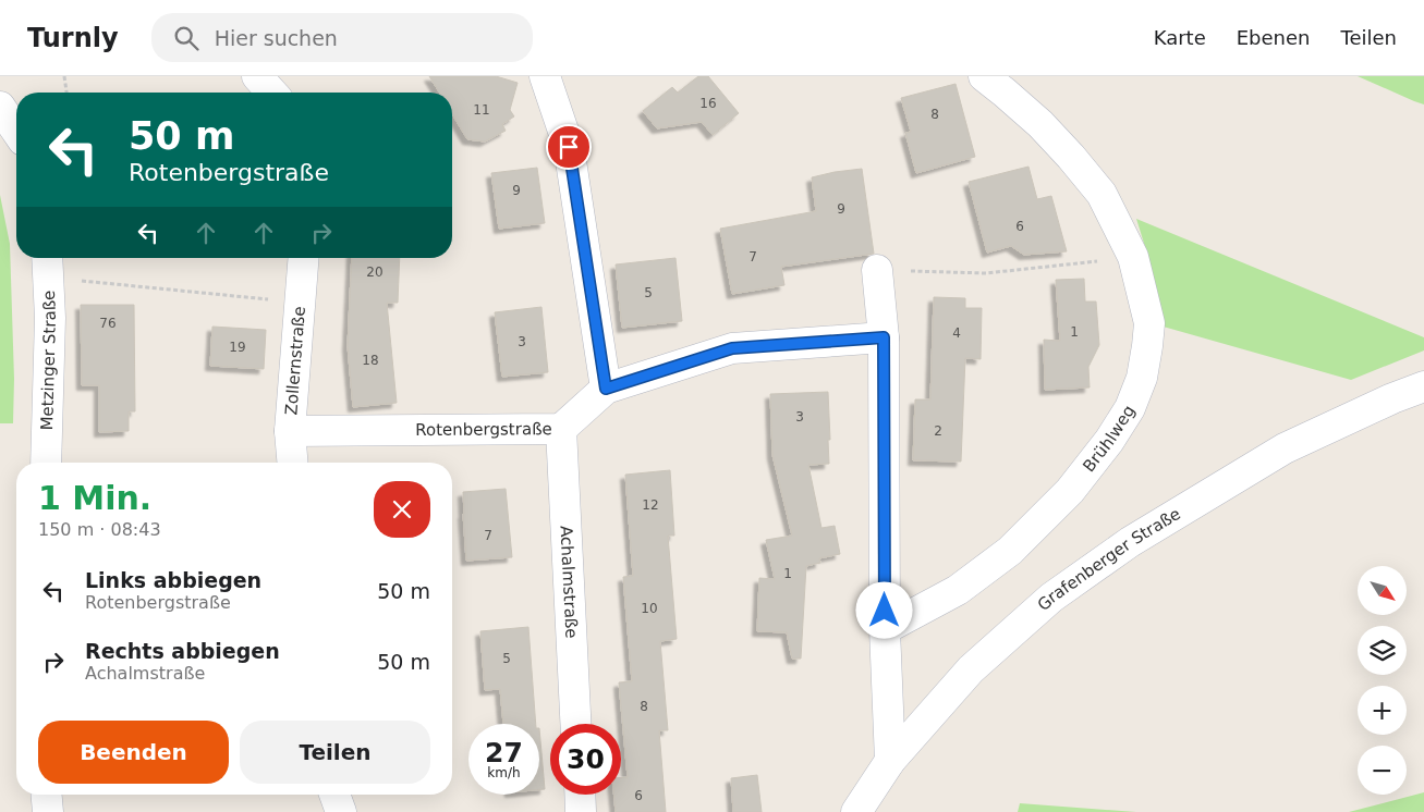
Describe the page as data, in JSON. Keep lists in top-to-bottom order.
{
  "streets": {
    "street": [
      "Metzinger Straße",
      "Zollernstraße",
      "Rotenbergstraße",
      "Brühlweg",
      "Grafenberger Straße",
      "Achalmstraße"
    ]
  },
  "crossings": [
    ["Zollernstraße", "Rotenbergstraße"],
    ["Rotenbergstraße", "Achalmstraße"]
  ],
  "house_numbers": [
    "16",
    "11",
    "8",
    "9",
    "9",
    "6",
    "7",
    "20",
    "5",
    "76",
    "1",
    "4",
    "3",
    "19",
    "18",
    "3",
    "2",
    "12",
    "7",
    "1",
    "10",
    "5",
    "8",
    "6"
  ],
  "north": "bottom right",
  "page": {
    "header": "Turnly",
    "search": "Hier suchen",
    "nav": ["Karte", "Ebenen", "Teilen"],
    "turn": ["50 m", "Rotenbergstraße"],
    "heading": ["1 Min.", "150 m · 08:43"],
    "list": [
      {
        "name": "Links abbiegen",
        "note": "Rotenbergstraße",
        "value": "50 m"
      },
      {
        "name": "Rechts abbiegen",
        "note": "Achalmstraße",
        "value": "50 m"
      }
    ],
    "map_buttons": ["+", "−"],
    "buttons": ["Beenden", "Teilen"],
    "speed": "27 km/h",
    "limit": "30"
  }
}
